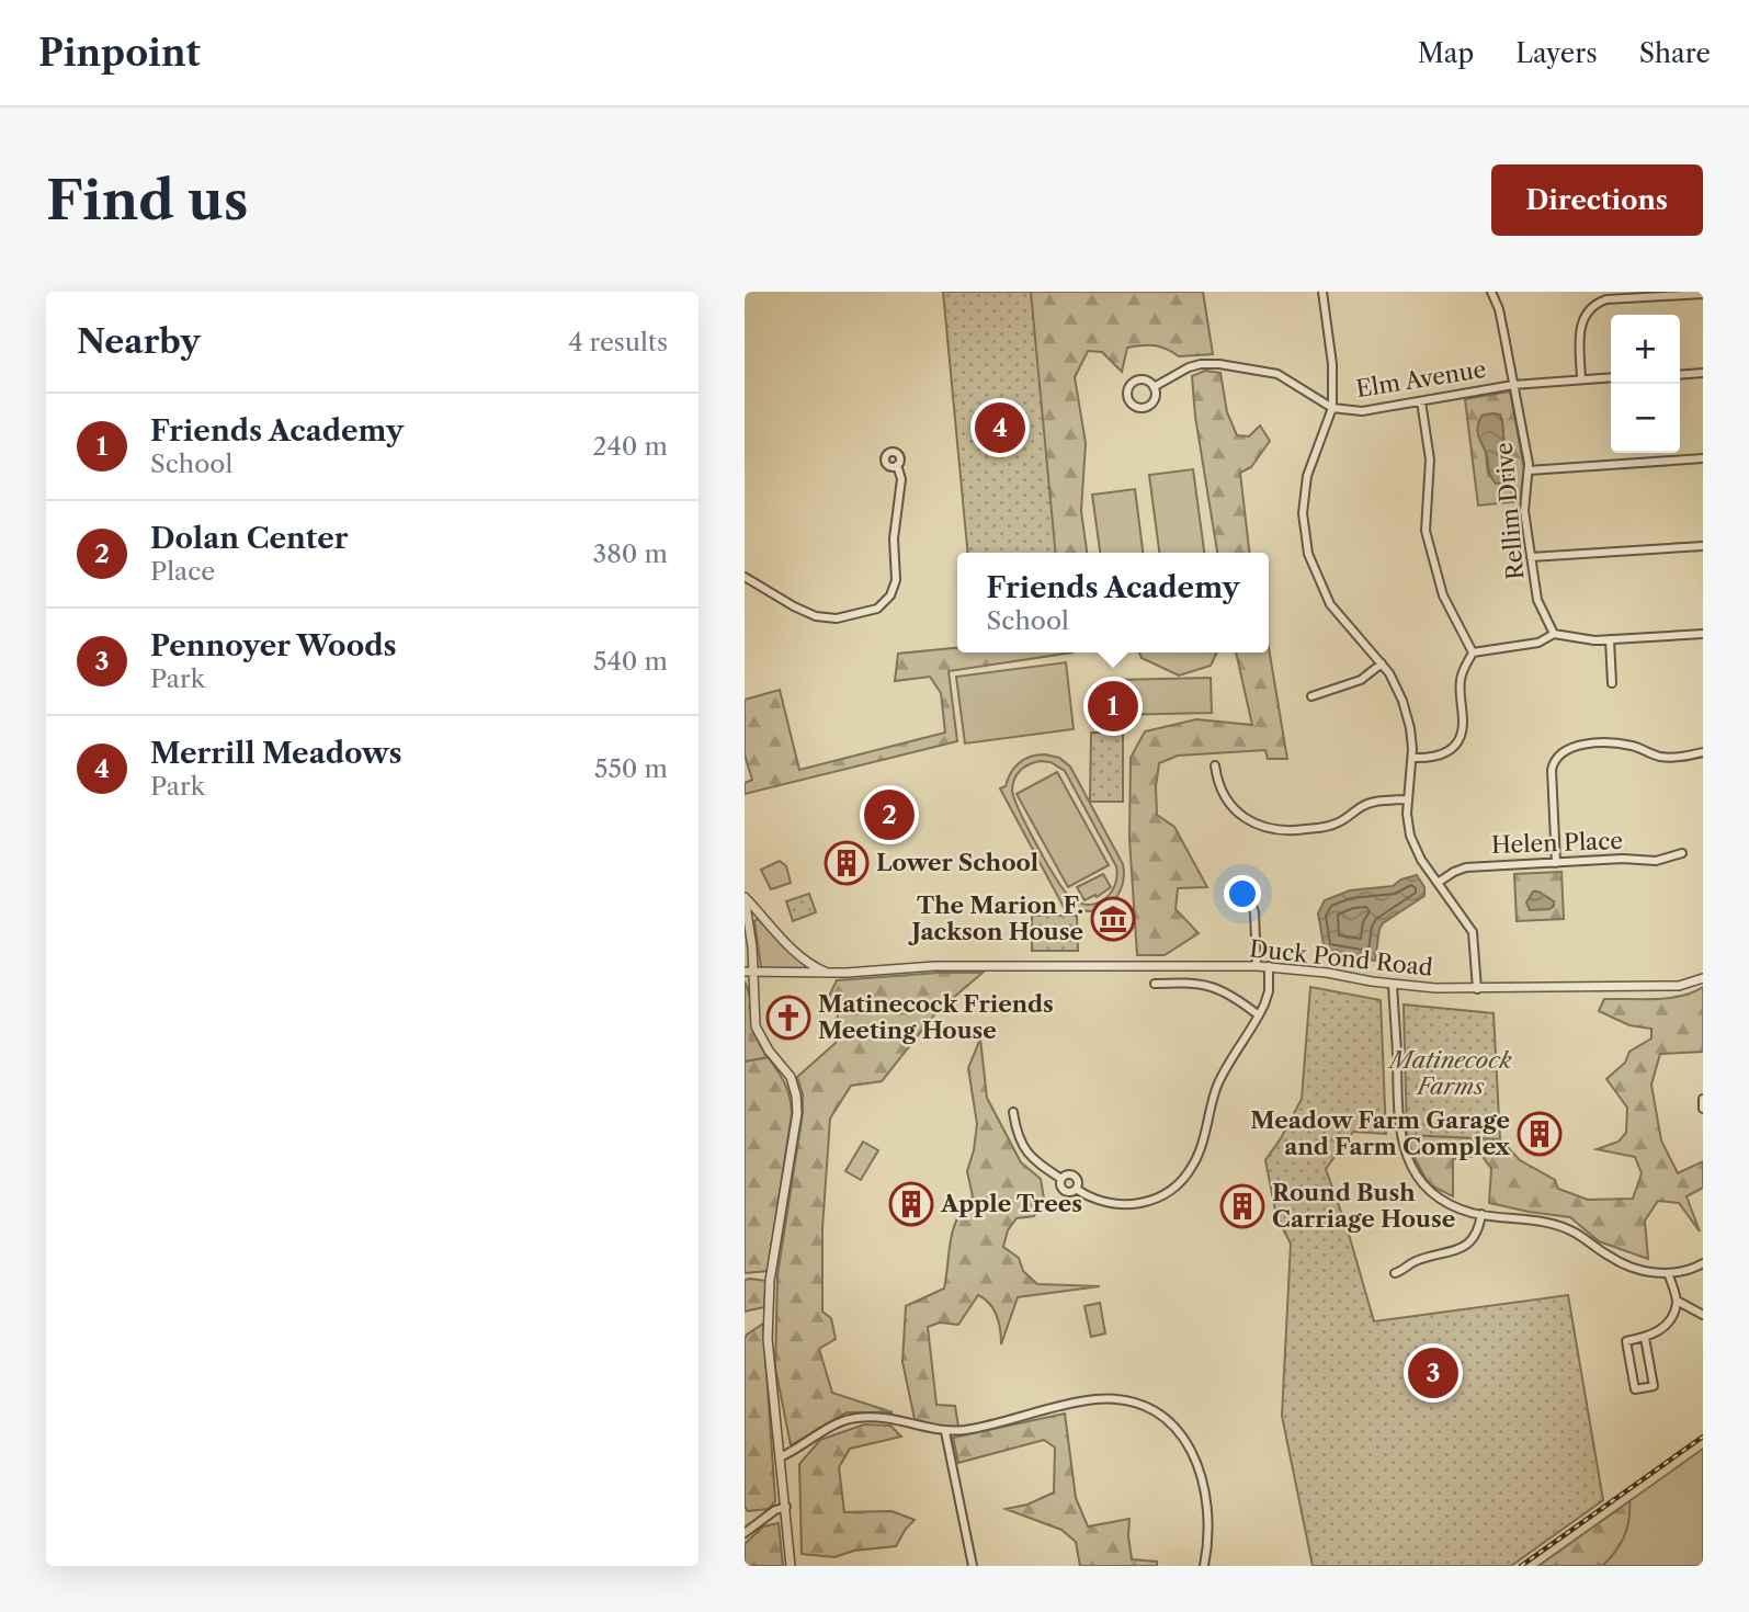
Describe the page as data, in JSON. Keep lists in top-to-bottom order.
{
  "streets": {
    "street": [
      "Elm Avenue",
      "Rellim Drive",
      "Helen Place",
      "Duck Pond Road"
    ]
  },
  "crossings": [
    ["Elm Avenue", "Rellim Drive"]
  ],
  "parks": ["Matinecock Farms"],
  "places": {
    "building": [
      "Lower School",
      "Meadow Farm Garage and Farm Complex",
      "Apple Trees",
      "Round Bush Carriage House"
    ],
    "museum": ["The Marion F. Jackson House"],
    "church": ["Matinecock Friends Meeting House"]
  },
  "page": {
    "header": "Pinpoint",
    "nav": ["Map", "Layers", "Share"],
    "buttons": "Directions",
    "title": "Find us",
    "heading": ["Nearby", "4 results"],
    "map_buttons": ["+", "−"],
    "list": [
      {
        "mark": "1",
        "name": "Friends Academy",
        "note": "School",
        "value": "240 m"
      },
      {
        "mark": "2",
        "name": "Dolan Center",
        "note": "Place",
        "value": "380 m"
      },
      {
        "mark": "3",
        "name": "Pennoyer Woods",
        "note": "Park",
        "value": "540 m"
      },
      {
        "mark": "4",
        "name": "Merrill Meadows",
        "note": "Park",
        "value": "550 m"
      }
    ],
    "pins": [
      "4",
      "1",
      "2",
      "3"
    ],
    "popup": ["Friends Academy", "School"]
  }
}
